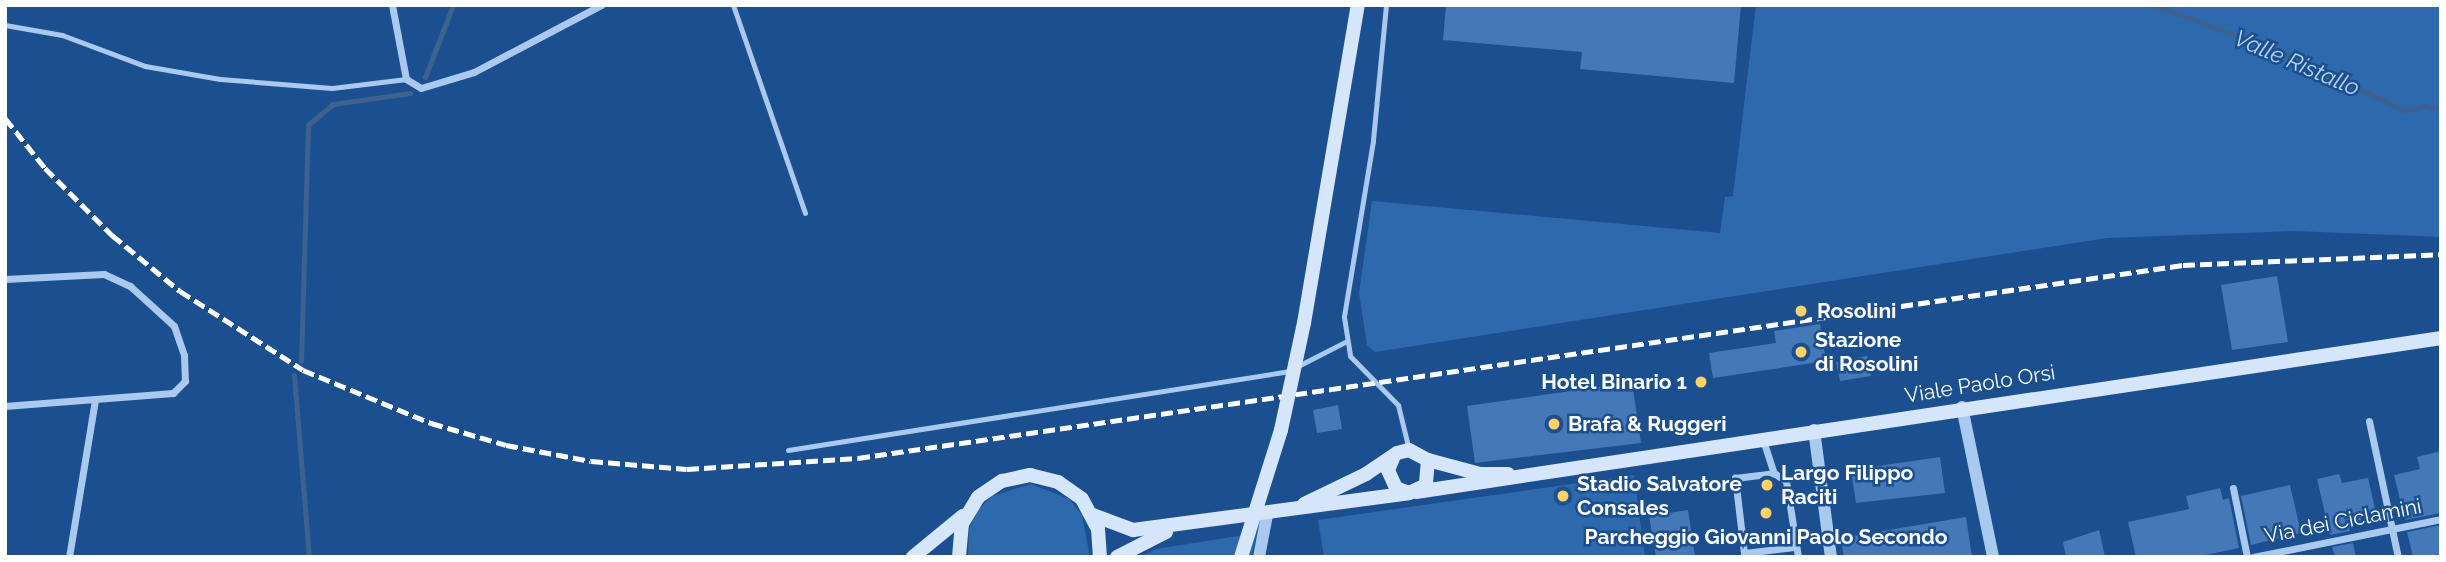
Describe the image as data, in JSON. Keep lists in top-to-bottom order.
{
  "streets": {
    "main road": ["Viale Paolo Orsi"],
    "street": ["Via dei Ciclamini"]
  },
  "water": ["Valle Ristallo"],
  "places": [
    "Rosolini",
    "Stazione di Rosolini",
    "Hotel Binario 1",
    "Brafa & Ruggeri",
    "Largo Filippo Raciti",
    "Stadio Salvatore Consales",
    "Parcheggio Giovanni Paolo Secondo"
  ]
}
